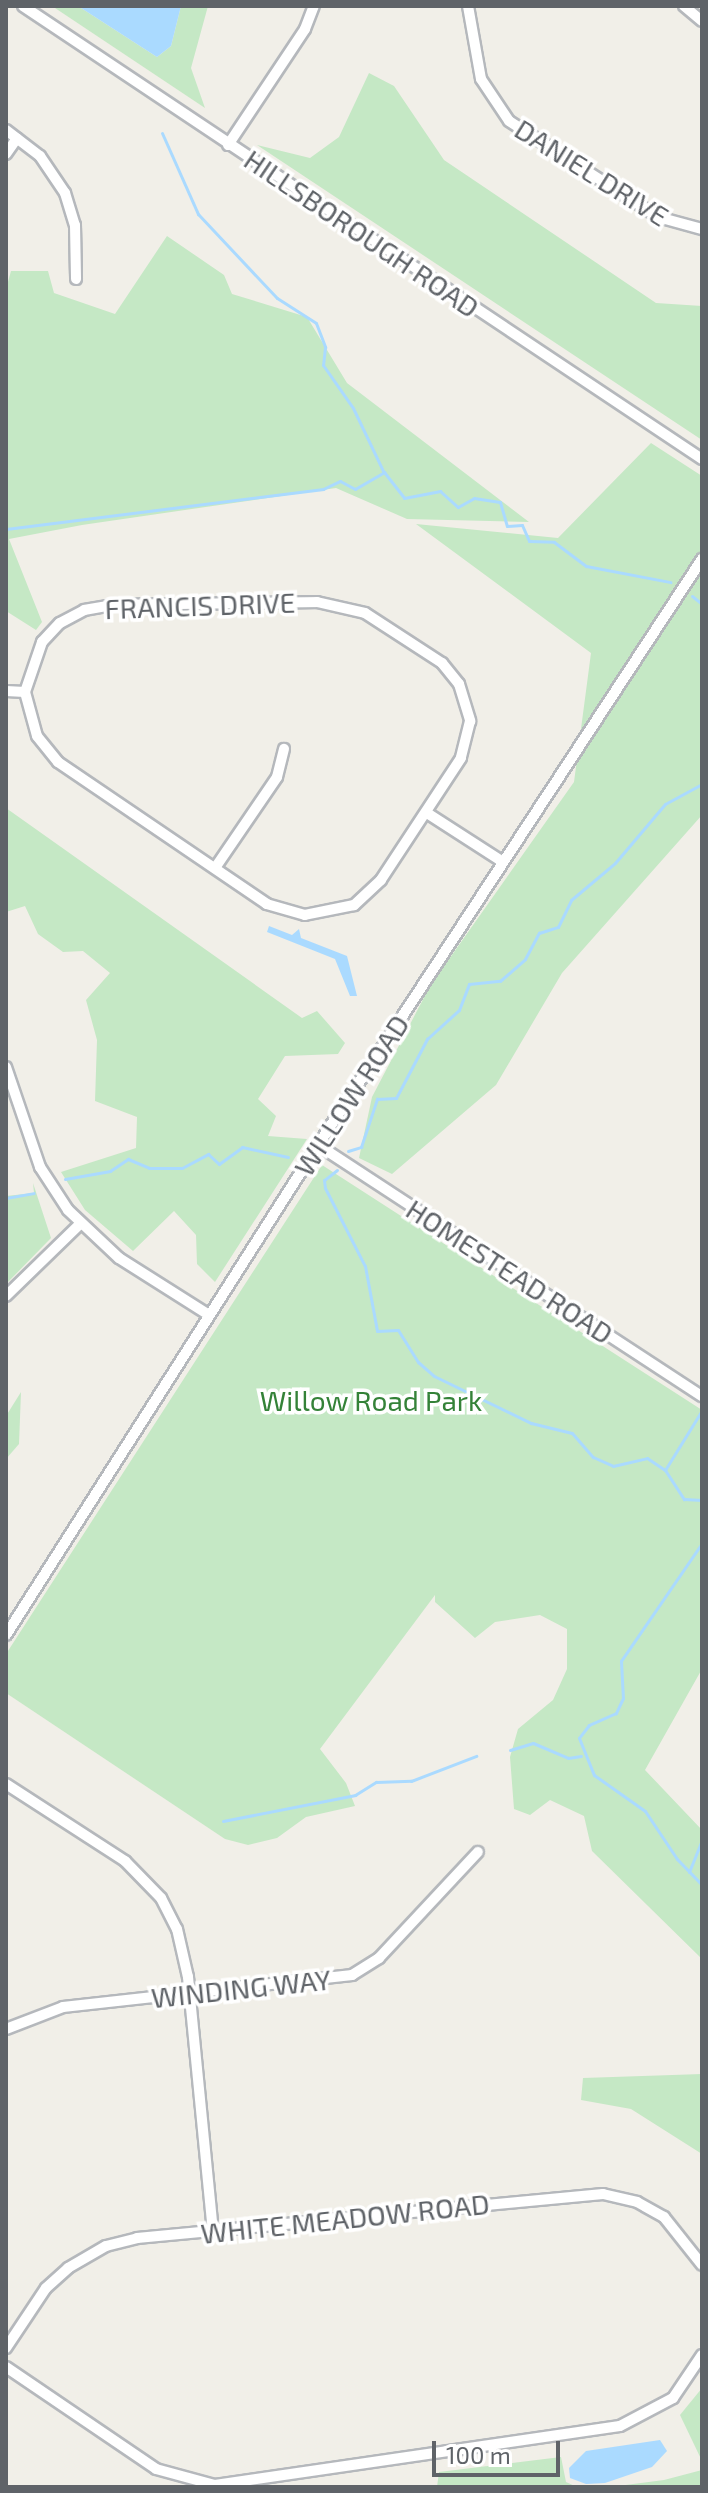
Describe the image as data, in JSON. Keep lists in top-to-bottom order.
{
  "streets": {
    "street": [
      "DANIEL DRIVE",
      "HILLSBOROUGH ROAD",
      "FRANCIS DRIVE",
      "WILLOW ROAD",
      "HOMESTEAD ROAD",
      "WINDING WAY",
      "WHITE MEADOW ROAD"
    ]
  },
  "crossings": [
    ["WILLOW ROAD", "HOMESTEAD ROAD"]
  ],
  "parks": ["Willow Road Park"],
  "scale_bar": "100 m"
}
